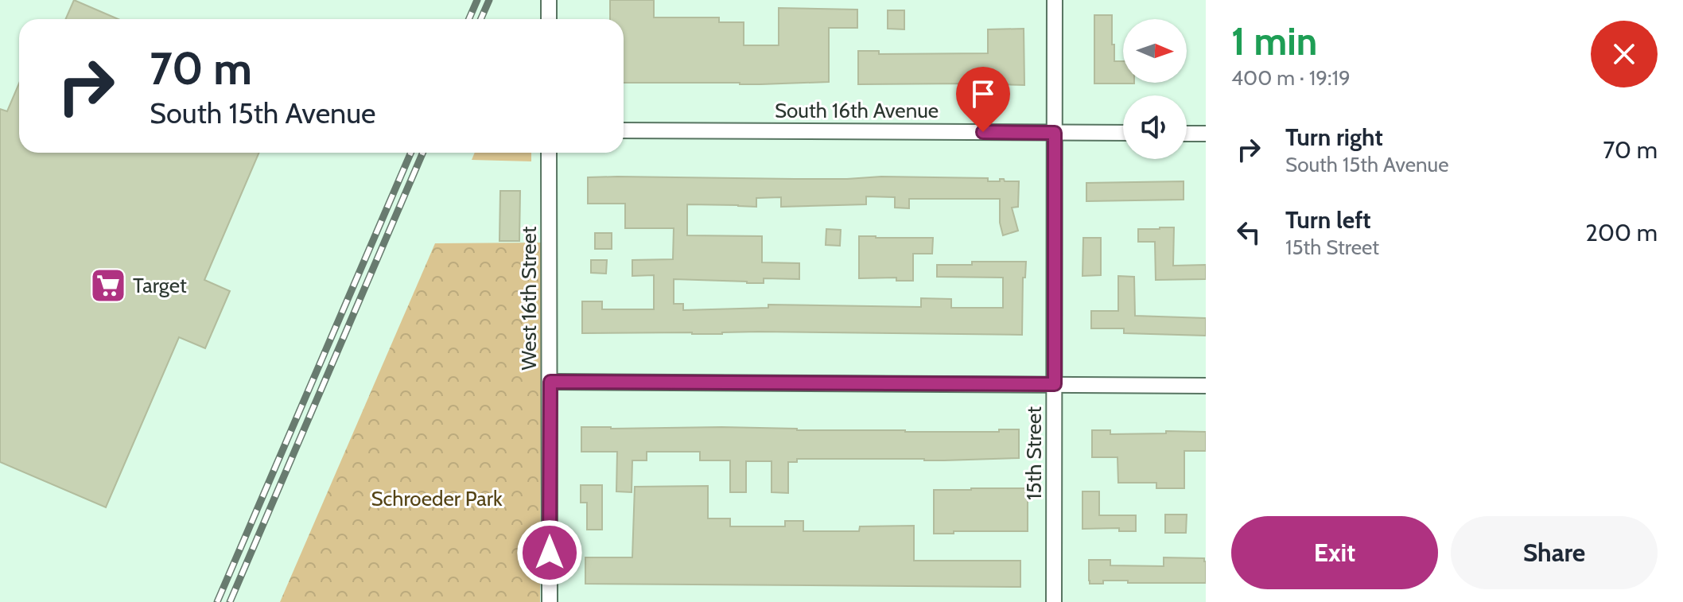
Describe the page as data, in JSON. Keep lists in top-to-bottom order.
{
  "streets": {
    "street": ["South 16th Avenue", "West 16th Street", "15th Street"]
  },
  "crossings": [
    ["South 16th Avenue", "15th Street"]
  ],
  "parks": ["Schroeder Park"],
  "places": {
    "supermarket": ["Target"]
  },
  "north": "right",
  "page": {
    "heading": ["1 min", "400 m · 19:19"],
    "turn": ["70 m", "South 15th Avenue"],
    "list": [
      {
        "name": "Turn right",
        "note": "South 15th Avenue",
        "value": "70 m"
      },
      {
        "name": "Turn left",
        "note": "15th Street",
        "value": "200 m"
      }
    ],
    "buttons": ["Exit", "Share"]
  }
}
